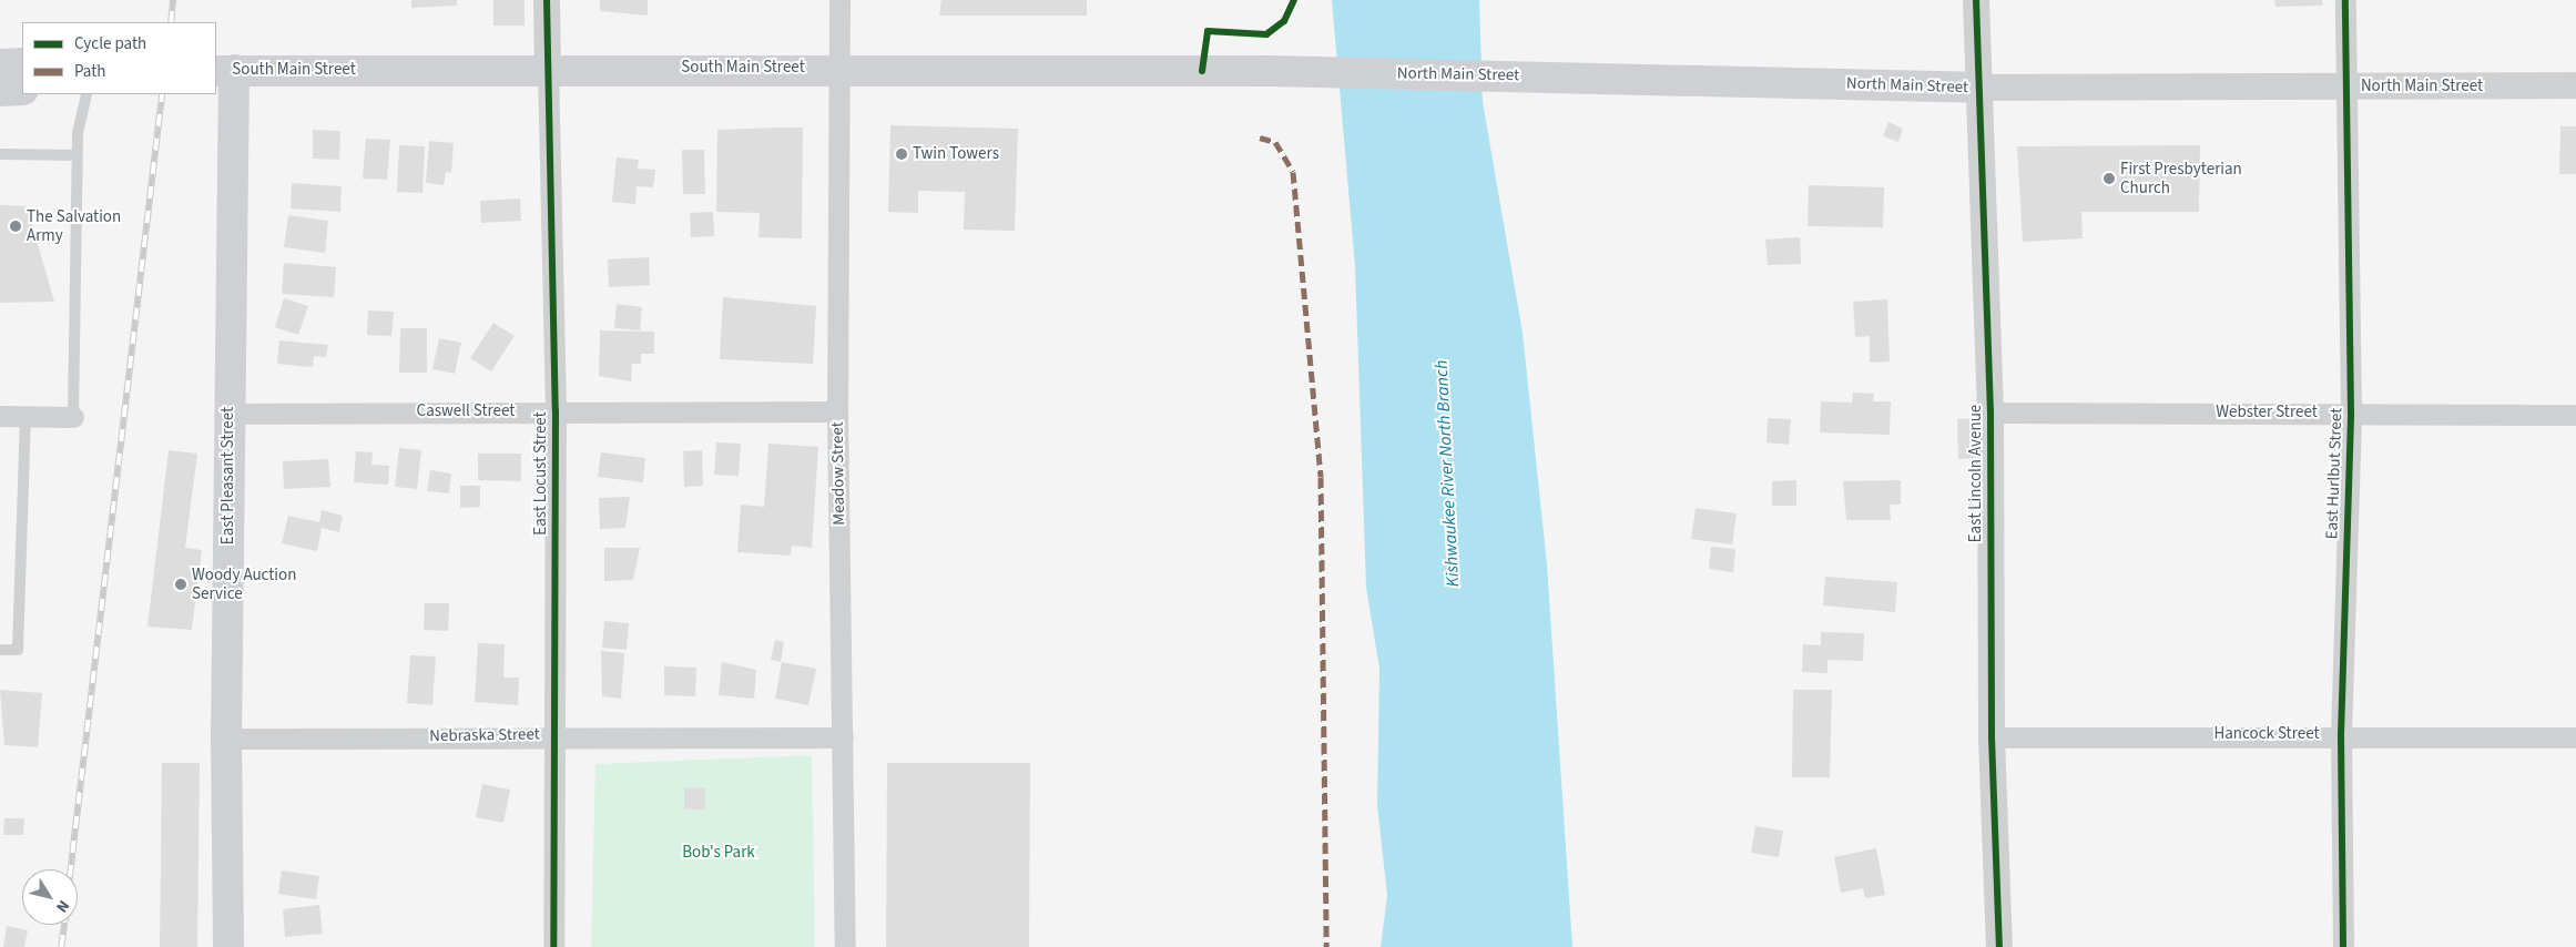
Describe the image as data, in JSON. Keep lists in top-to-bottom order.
{
  "streets": {
    "main road": ["South Main Street", "North Main Street", "East Pleasant Street"],
    "street": [
      "Caswell Street",
      "Webster Street",
      "East Locust Street",
      "Meadow Street",
      "East Lincoln Avenue",
      "East Hurlbut Street",
      "Hancock Street",
      "Nebraska Street"
    ]
  },
  "crossings": [
    ["South Main Street", "North Main Street"],
    ["South Main Street", "East Locust Street"],
    ["South Main Street", "Meadow Street"],
    ["South Main Street", "East Pleasant Street"],
    ["North Main Street", "East Lincoln Avenue"],
    ["North Main Street", "East Hurlbut Street"],
    ["Caswell Street", "East Locust Street"],
    ["Caswell Street", "Meadow Street"],
    ["Caswell Street", "East Pleasant Street"],
    ["Webster Street", "East Lincoln Avenue"],
    ["Webster Street", "East Hurlbut Street"],
    ["East Locust Street", "Nebraska Street"],
    ["Meadow Street", "Nebraska Street"],
    ["East Lincoln Avenue", "Hancock Street"],
    ["East Hurlbut Street", "Hancock Street"],
    ["East Pleasant Street", "Nebraska Street"]
  ],
  "water": ["Kishwaukee River North Branch"],
  "parks": ["Bob's Park"],
  "places": [
    "Twin Towers",
    "First Presbyterian Church",
    "The Salvation Army",
    "Woody Auction Service"
  ],
  "legend": ["Cycle path", "Path"],
  "north": "bottom right"
}
